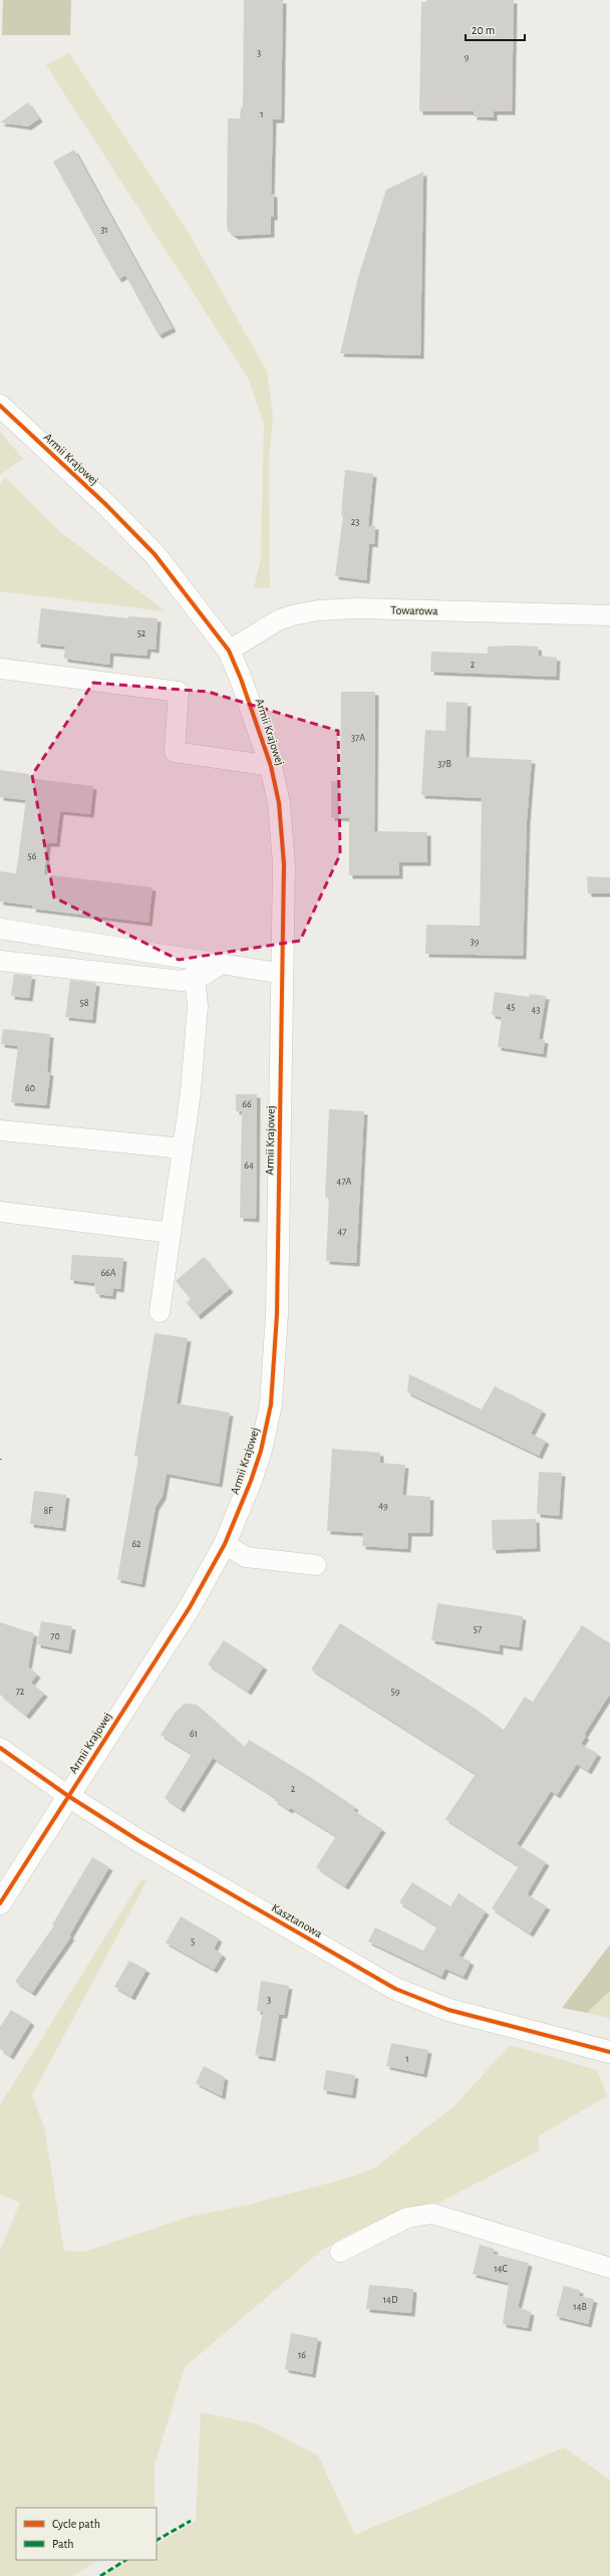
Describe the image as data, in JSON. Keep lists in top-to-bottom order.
{
  "streets": {
    "street": ["Armii Krajowej", "Towarowa", "Kasztanowa"]
  },
  "crossings": [
    ["Armii Krajowej", "Towarowa"],
    ["Armii Krajowej", "Kasztanowa"]
  ],
  "house_numbers": [
    "3",
    "9",
    "1",
    "31",
    "23",
    "52",
    "2",
    "37A",
    "37B",
    "56",
    "39",
    "58",
    "45",
    "43",
    "60",
    "66",
    "64",
    "47A",
    "47",
    "66A",
    "49",
    "8F",
    "62",
    "57",
    "70",
    "72",
    "59",
    "61",
    "2",
    "5",
    "3",
    "1",
    "14C",
    "14D",
    "14B",
    "16"
  ],
  "legend": ["Cycle path", "Path"],
  "scale_bar": "20 m"
}
